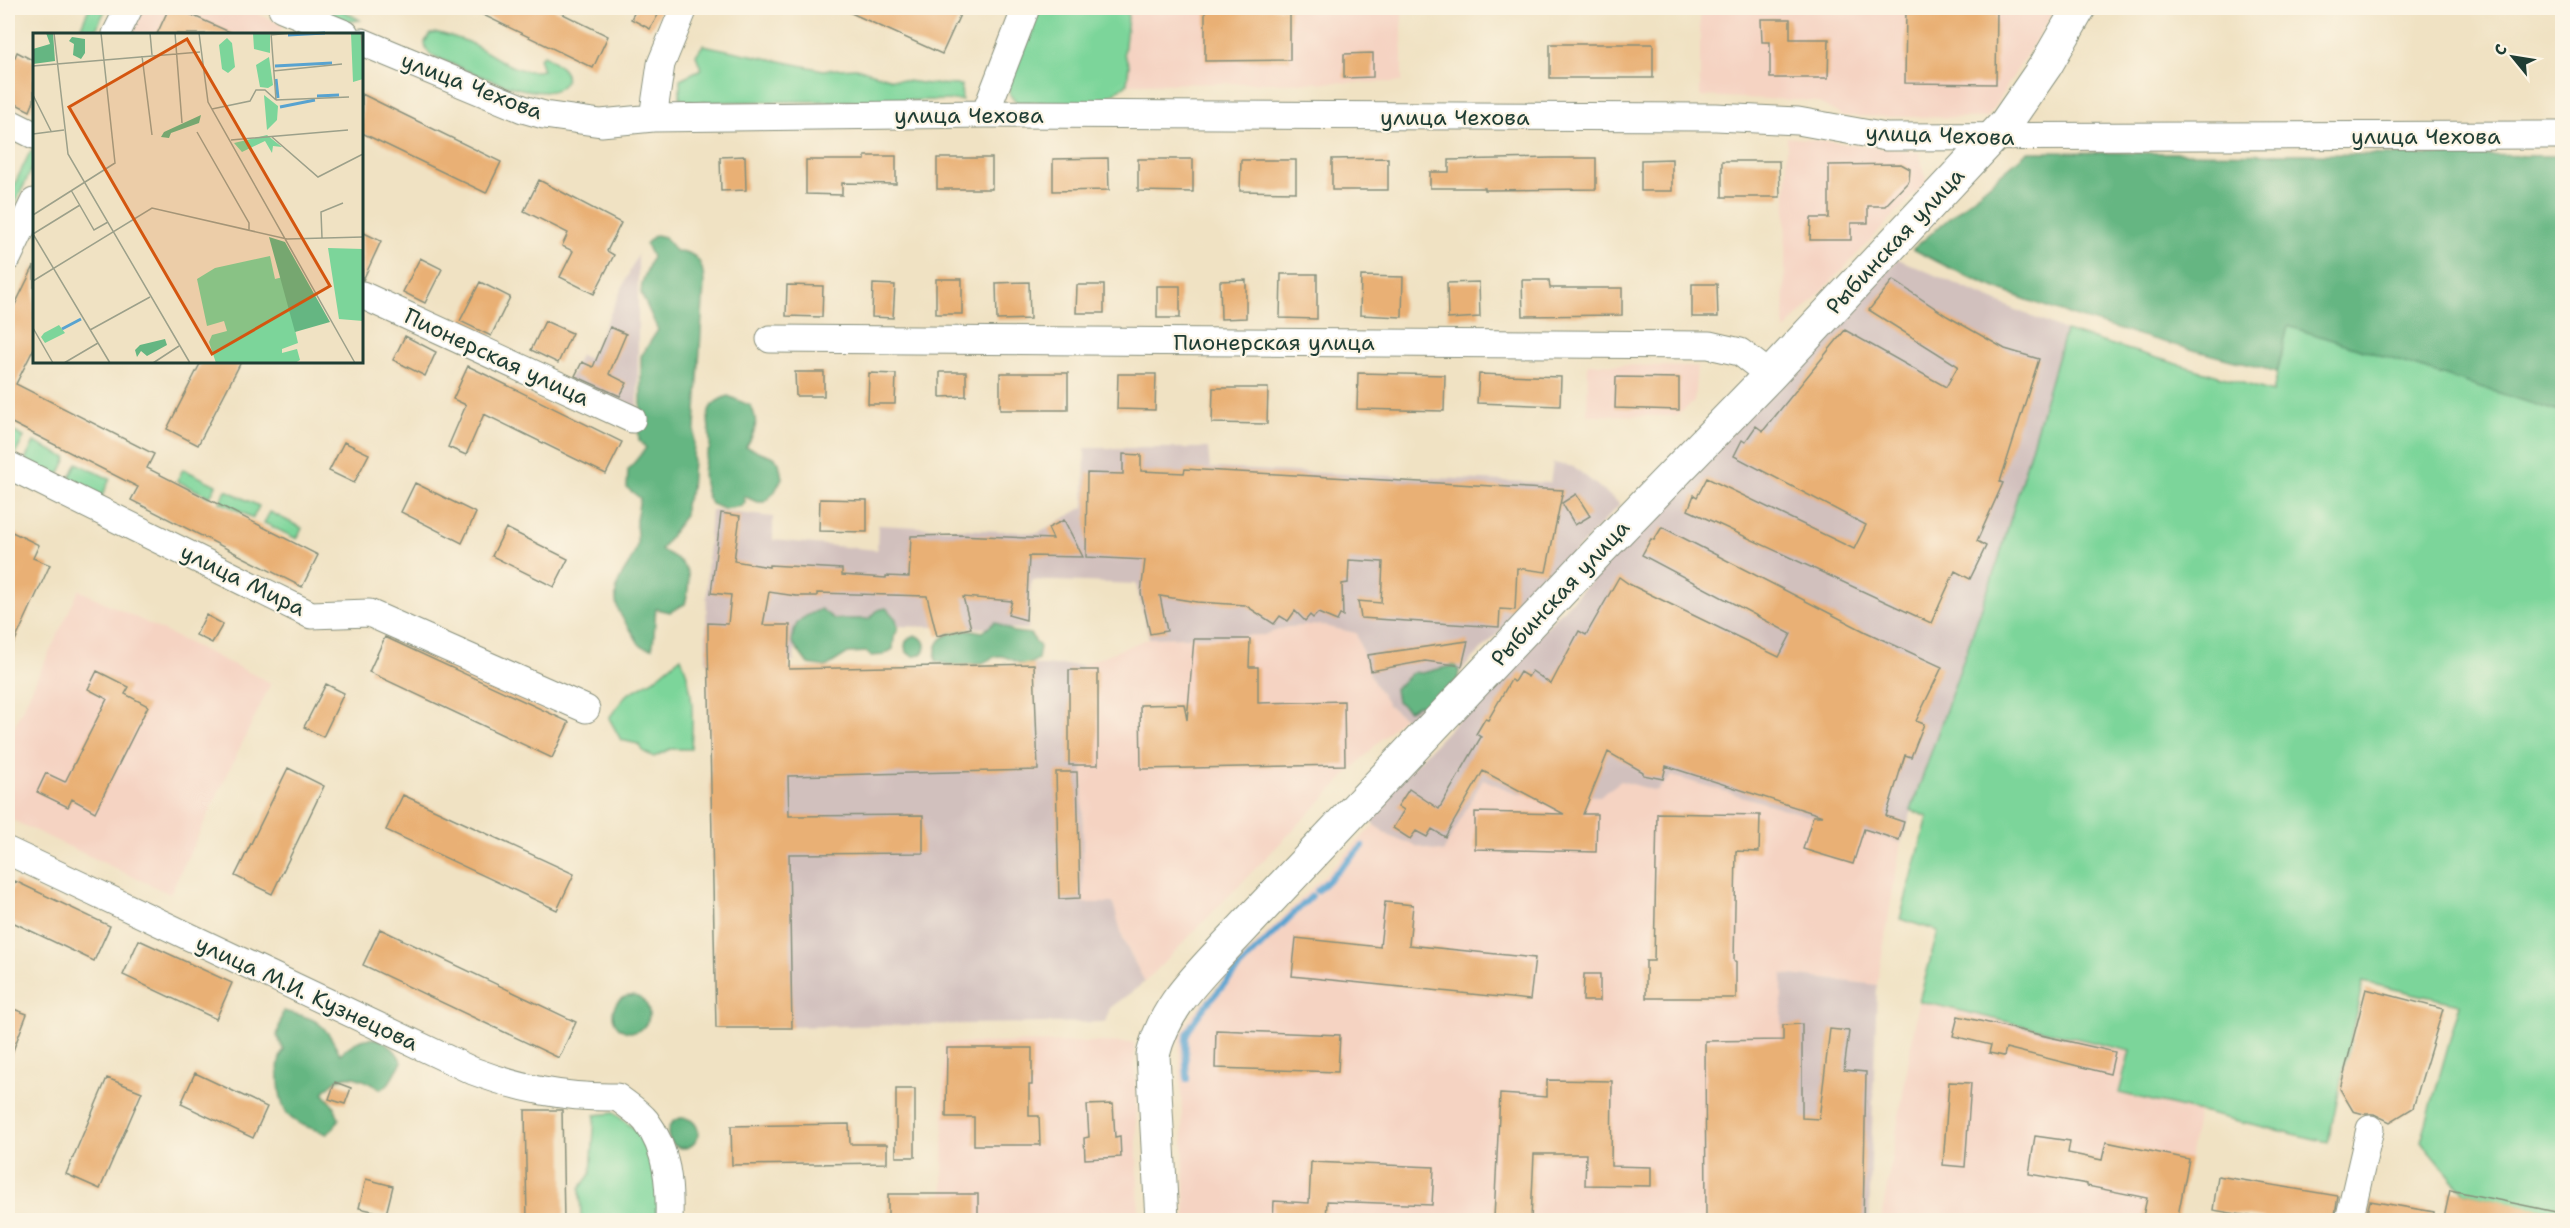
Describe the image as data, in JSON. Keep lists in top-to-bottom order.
{
  "streets": {
    "main road": ["Рыбинская улица"],
    "street": [
      "улица Чехова",
      "Пионерская улица",
      "улица Мира",
      "улица М.И. Кузнецова"
    ]
  },
  "crossings": [
    ["улица Чехова", "Рыбинская улица"],
    ["Рыбинская улица", "Пионерская улица"]
  ],
  "north": "top left"
}
